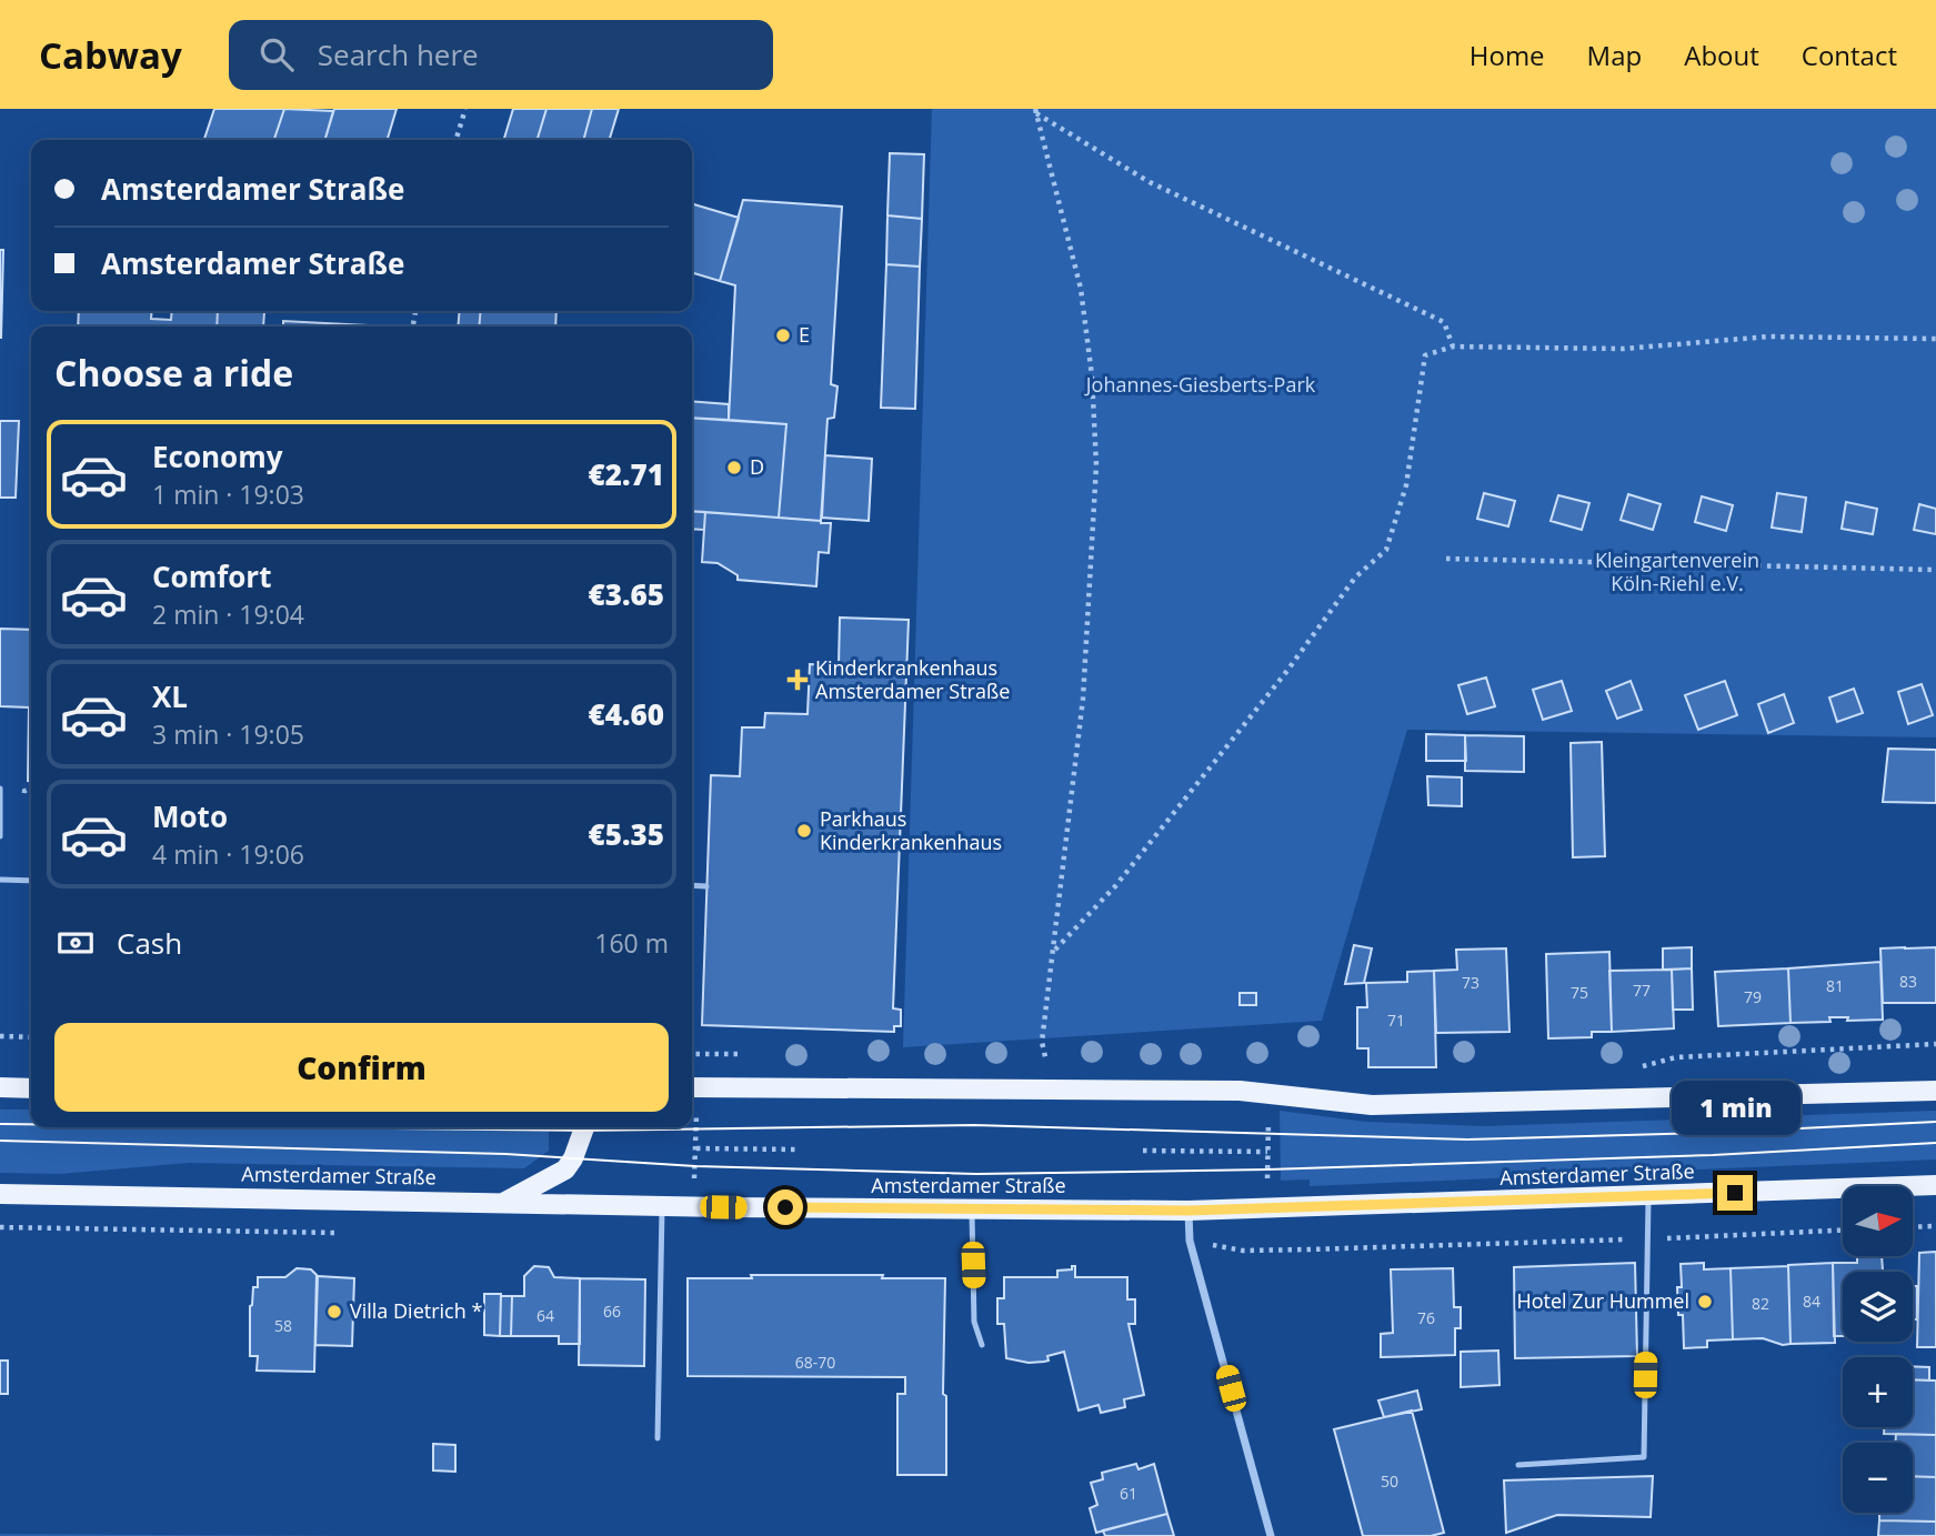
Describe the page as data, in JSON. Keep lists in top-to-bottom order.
{
  "streets": {
    "main road": ["Amsterdamer Straße"]
  },
  "parks": ["Johannes-Giesberts-Park", "Kleingartenverein Köln-Riehl e.V."],
  "places": {
    "other": [
      "E",
      "D",
      "Parkhaus Kinderkrankenhaus",
      "Hotel Zur Hummel",
      "Villa Dietrich *"
    ],
    "health": ["Kinderkrankenhaus Amsterdamer Straße"]
  },
  "house_numbers": [
    "83",
    "73",
    "81",
    "77",
    "75",
    "79",
    "71",
    "84",
    "82",
    "66",
    "64",
    "76",
    "58",
    "68-70",
    "50",
    "61"
  ],
  "north": "right",
  "page": {
    "header": "Cabway",
    "search": "Search here",
    "nav": [
      "Home",
      "Map",
      "About",
      "Contact"
    ],
    "banner": ["Amsterdamer Straße", "Amsterdamer Straße"],
    "heading": "Choose a ride",
    "list": [
      {
        "name": "Economy",
        "note": "1 min · 19:03",
        "value": "€2.71"
      },
      {
        "name": "Comfort",
        "note": "2 min · 19:04",
        "value": "€3.65"
      },
      {
        "name": "XL",
        "note": "3 min · 19:05",
        "value": "€4.60"
      },
      {
        "name": "Moto",
        "note": "4 min · 19:06",
        "value": "€5.35"
      }
    ],
    "pay": ["Cash", "160 m"],
    "buttons": "Confirm",
    "bubble": "1 min",
    "map_buttons": ["+", "−"]
  }
}
